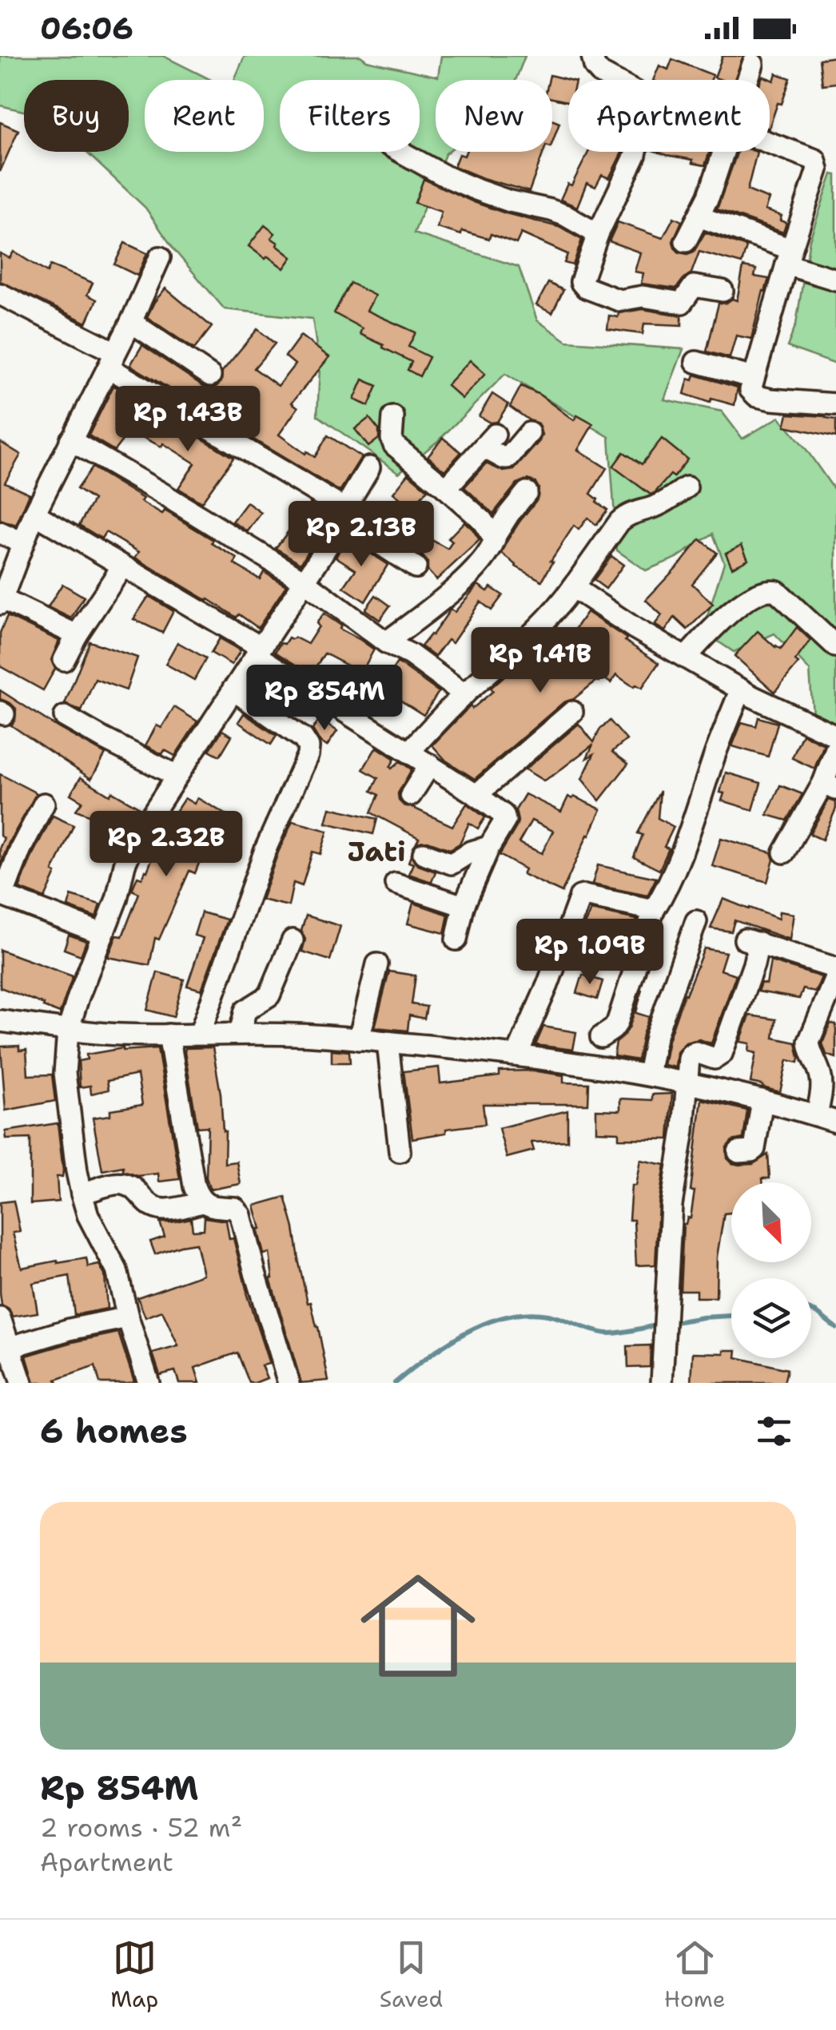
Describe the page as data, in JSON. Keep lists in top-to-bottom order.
{
  "districts": ["Jati"],
  "north": "bottom right",
  "page": {
    "status": "06:06",
    "chip": [
      "Buy",
      "Rent",
      "Filters",
      "New",
      "Apartment"
    ],
    "price": [
      "Rp 1.43B",
      "Rp 2.13B",
      "Rp 1.41B",
      "Rp 854M",
      "Rp 2.32B",
      "Rp 1.09B"
    ],
    "heading": "6 homes",
    "list": [
      {
        "name": "Rp 854M",
        "note": "2 rooms · 52 m² · Apartment"
      }
    ],
    "tabs": ["Map", "Saved", "Home"]
  }
}
